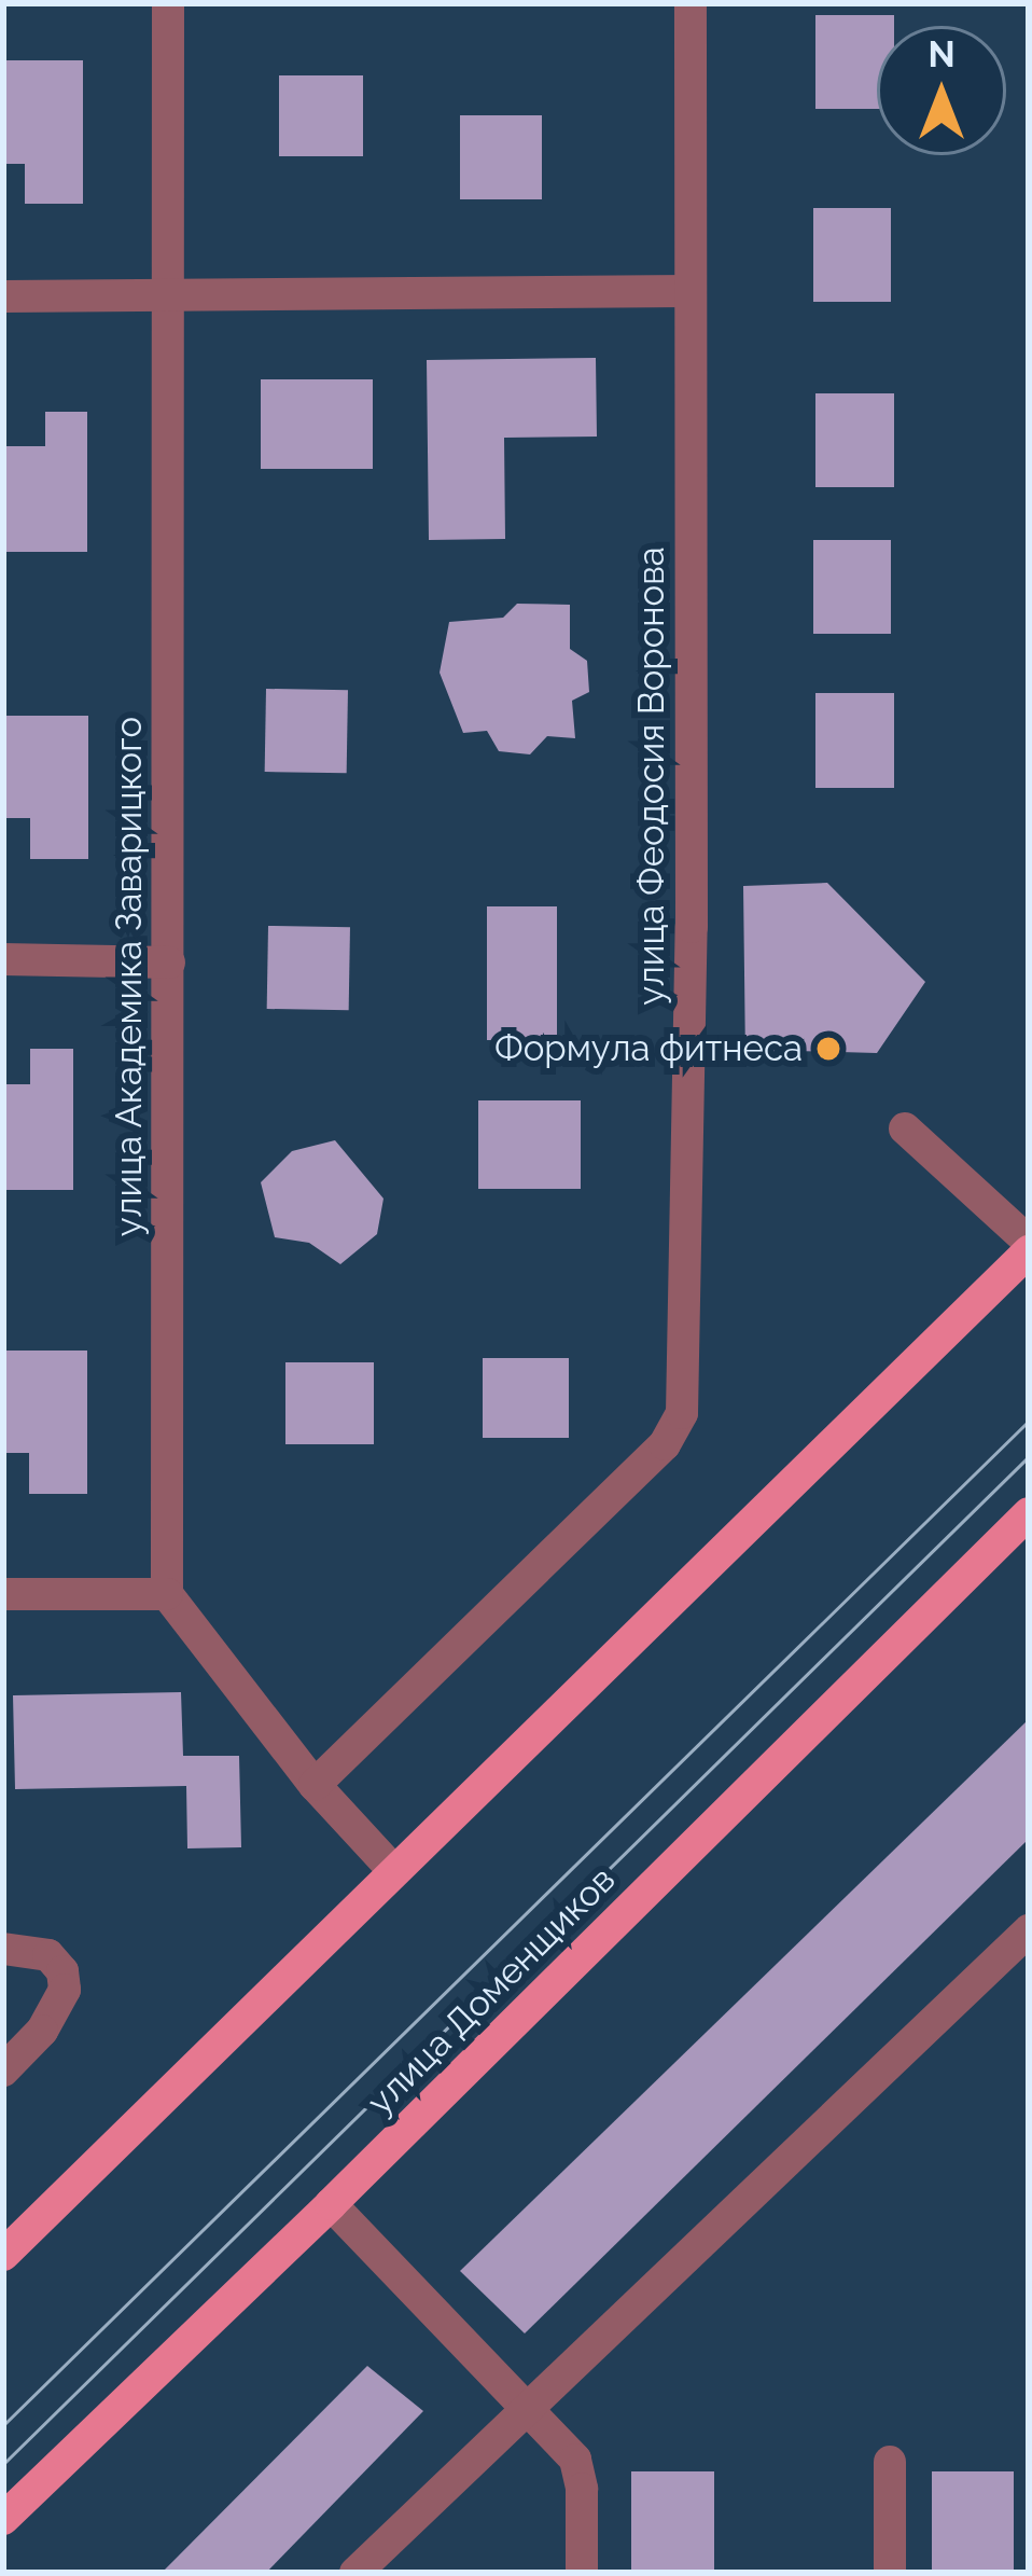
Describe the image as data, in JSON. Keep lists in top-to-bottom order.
{
  "streets": {
    "main road": ["улица Доменщиков"],
    "street": ["улица Феодосия Воронова", "улица Академика Заварицкого"]
  },
  "places": ["Формула фитнеса"],
  "north": "top"
}
